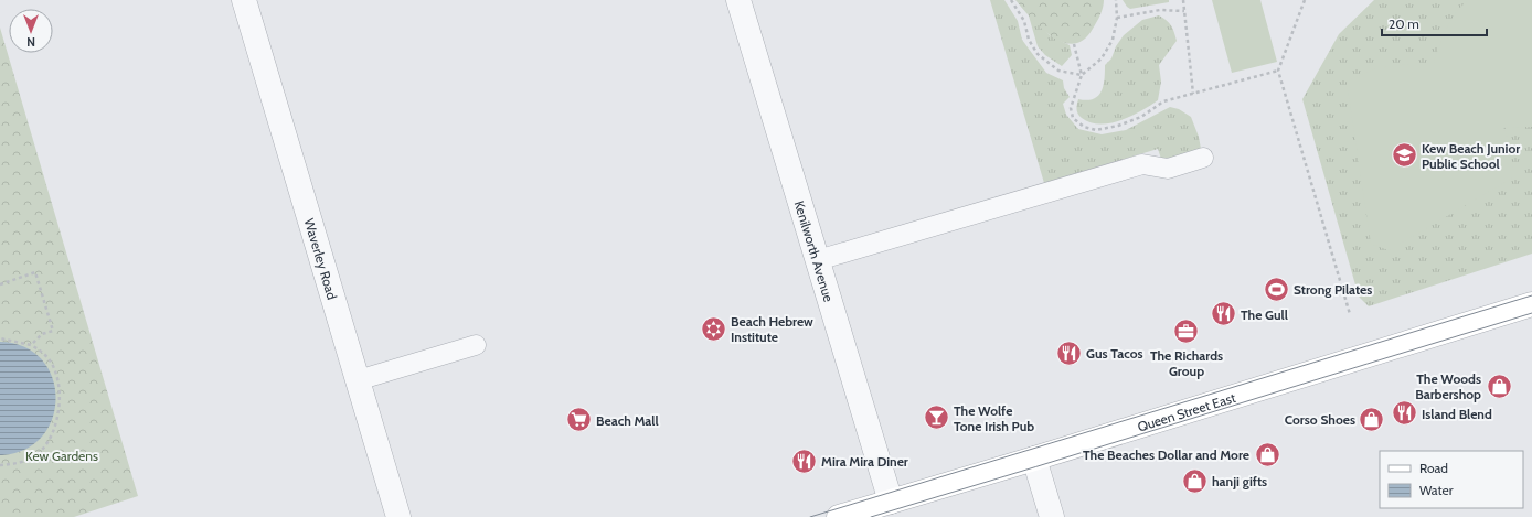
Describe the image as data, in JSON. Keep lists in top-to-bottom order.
{
  "streets": {
    "main road": ["Queen Street East"],
    "street": ["Kenilworth Avenue", "Waverley Road"]
  },
  "crossings": [
    ["Kenilworth Avenue", "Queen Street East"]
  ],
  "parks": ["Kew Gardens"],
  "places": {
    "school or university": ["Kew Beach Junior Public School"],
    "sports": ["Strong Pilates"],
    "restaurant": [
      "The Gull",
      "Gus Tacos",
      "Island Blend",
      "Mira Mira Diner"
    ],
    "synagogue": ["Beach Hebrew Institute"],
    "office": ["The Richards Group"],
    "shop": [
      "The Woods Barbershop",
      "Corso Shoes",
      "The Beaches Dollar and More",
      "hanji gifts"
    ],
    "bar": ["The Wolfe Tone Irish Pub"],
    "supermarket": ["Beach Mall"]
  },
  "legend": ["Road", "Water"],
  "scale_bar": "20 m",
  "north": "bottom"
}
